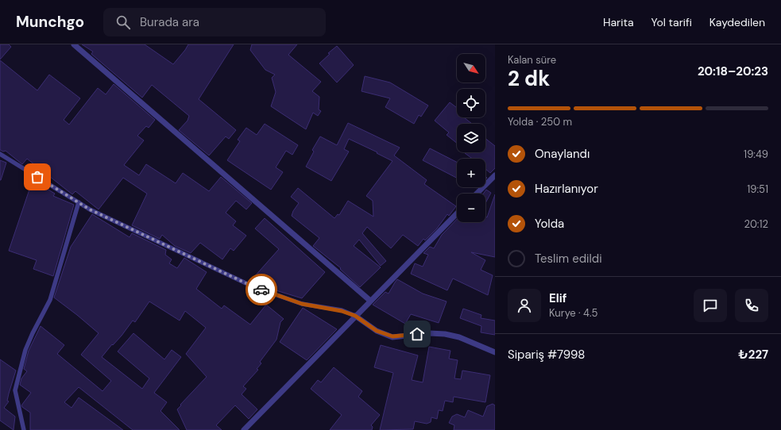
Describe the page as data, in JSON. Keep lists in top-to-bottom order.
{
  "north": "bottom right",
  "page": {
    "header": "Munchgo",
    "search": "Burada ara",
    "nav": ["Harita", "Yol tarifi", "Kaydedilen"],
    "heading": ["2 dk", "Kalan süre", "20:18–20:23"],
    "panel": [
      "Elif",
      "Kurye · 4.5",
      "Sipariş #7998",
      "₺227"
    ],
    "map_buttons": ["+", "−"],
    "bar": "Yolda · 250 m",
    "list": [
      ["Onaylandı", "19:49"],
      ["Hazırlanıyor", "19:51"],
      ["Yolda", "20:12"],
      "Teslim edildi"
    ]
  }
}
